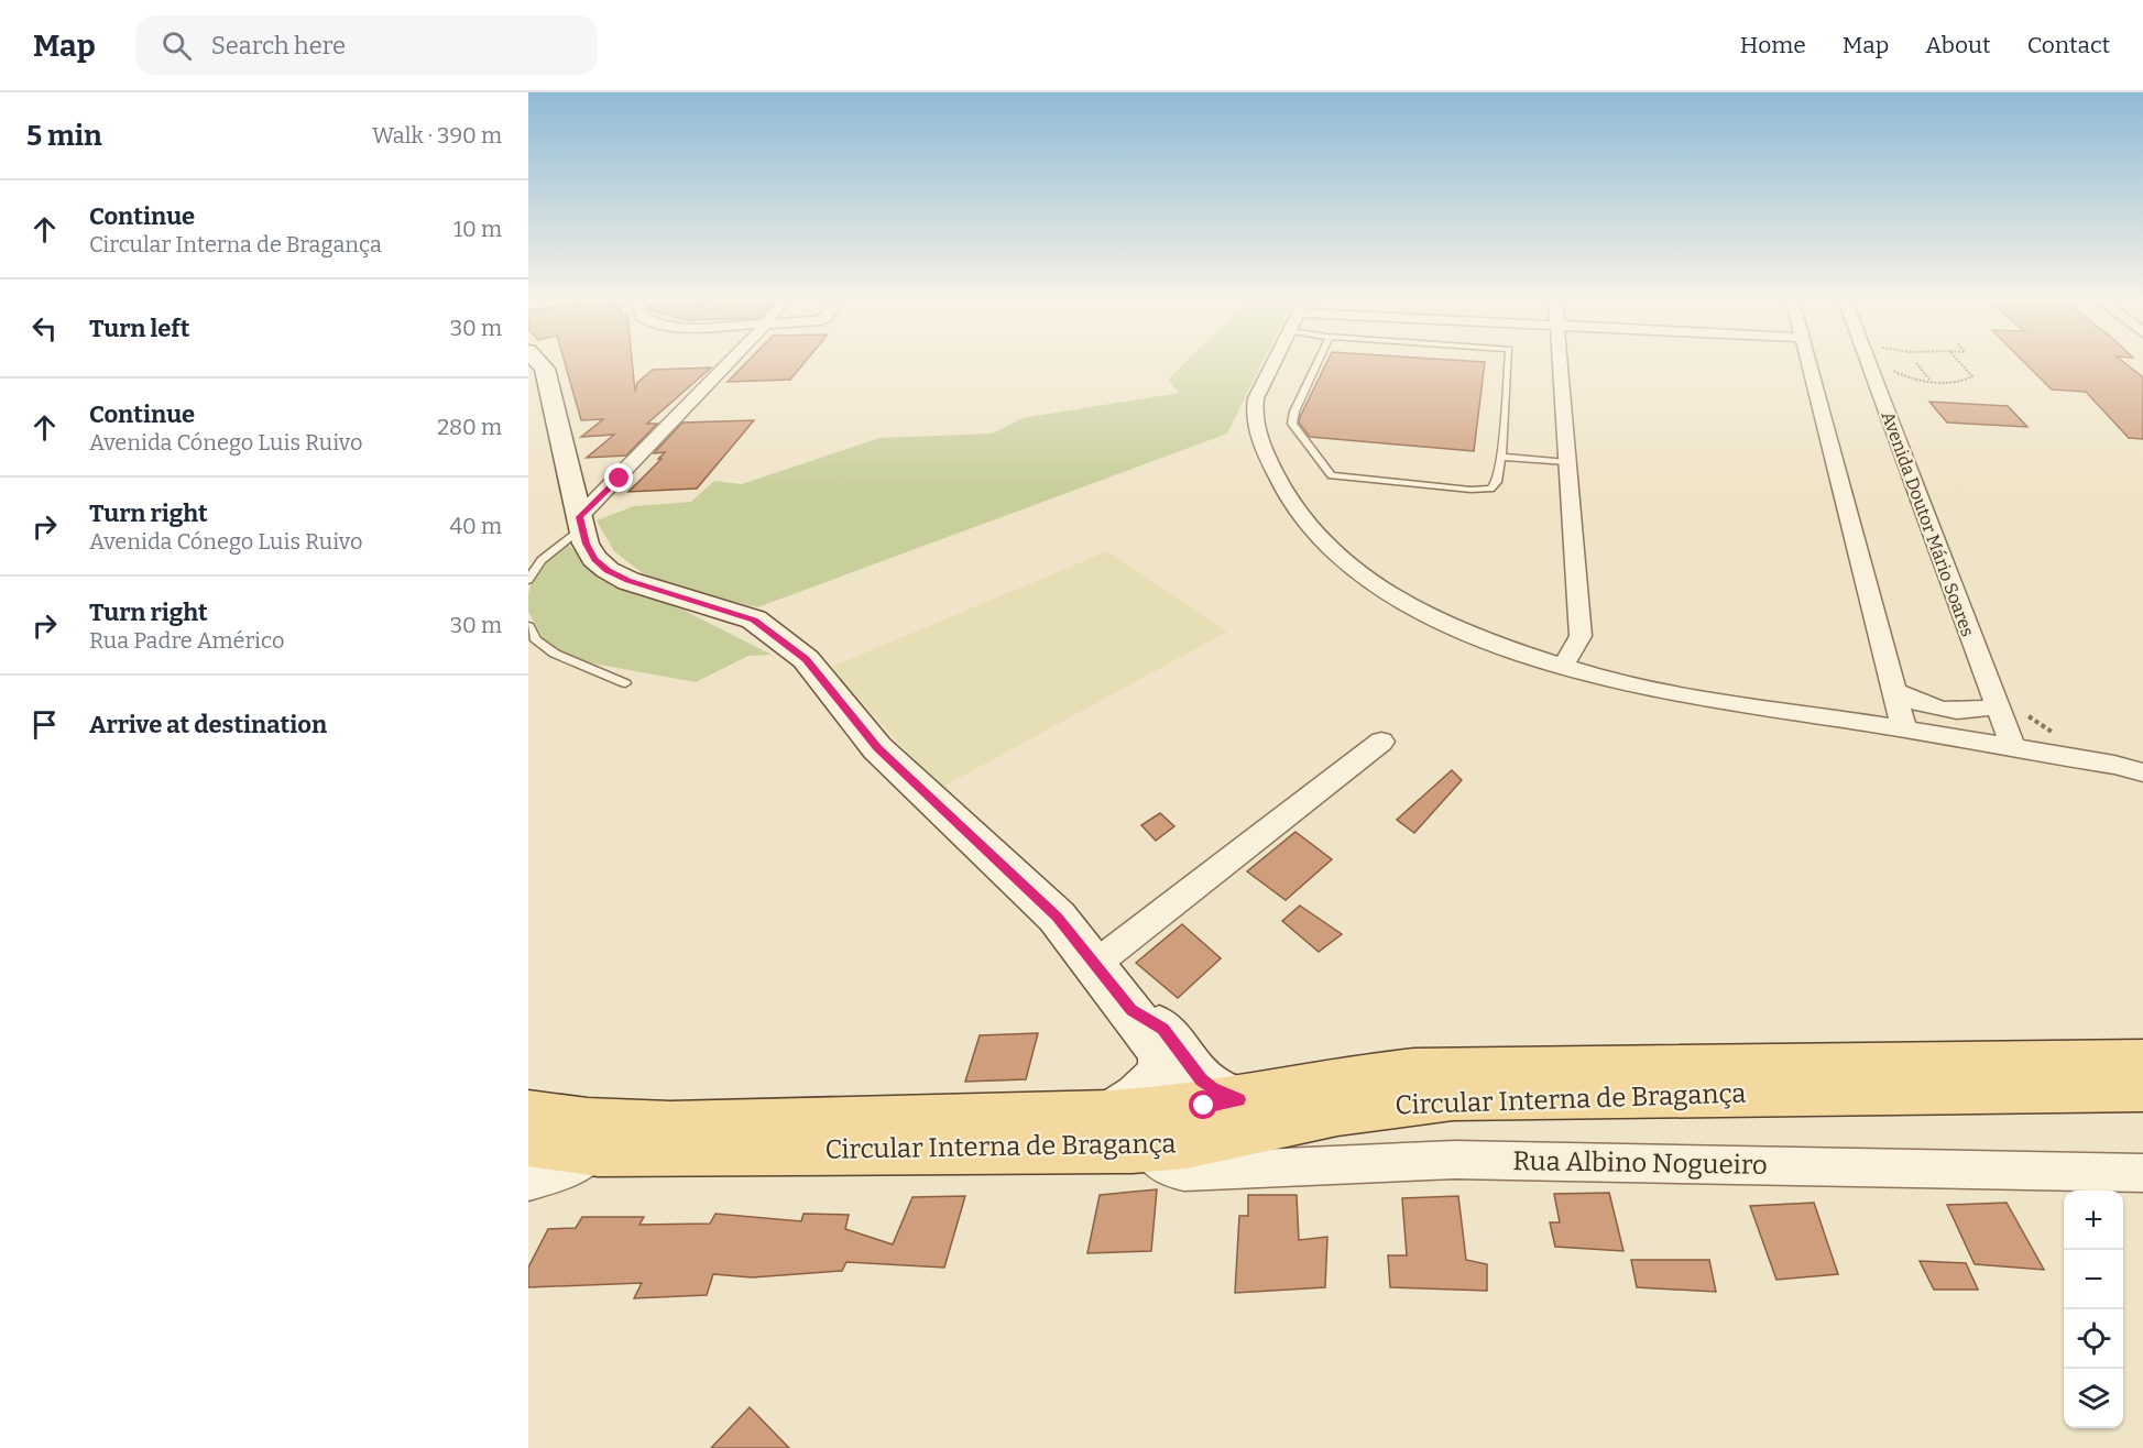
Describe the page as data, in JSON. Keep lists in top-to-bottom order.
{
  "streets": {
    "main road": ["Circular Interna de Bragança"],
    "street": ["Avenida Doutor Mário Soares", "Rua Albino Nogueiro"]
  },
  "crossings": [
    ["Circular Interna de Bragança", "Rua Albino Nogueiro"]
  ],
  "page": {
    "header": "Map",
    "search": "Search here",
    "nav": [
      "Home",
      "Map",
      "About",
      "Contact"
    ],
    "heading": ["5 min", "Walk · 390 m"],
    "list": [
      ["Continue", "Circular Interna de Bragança", "10 m"],
      ["Turn left", "30 m"],
      ["Continue", "Avenida Cónego Luis Ruivo", "280 m"],
      ["Turn right", "Avenida Cónego Luis Ruivo", "40 m"],
      ["Turn right", "Rua Padre Américo", "30 m"],
      "Arrive at destination"
    ],
    "map_buttons": ["+", "−"]
  }
}
